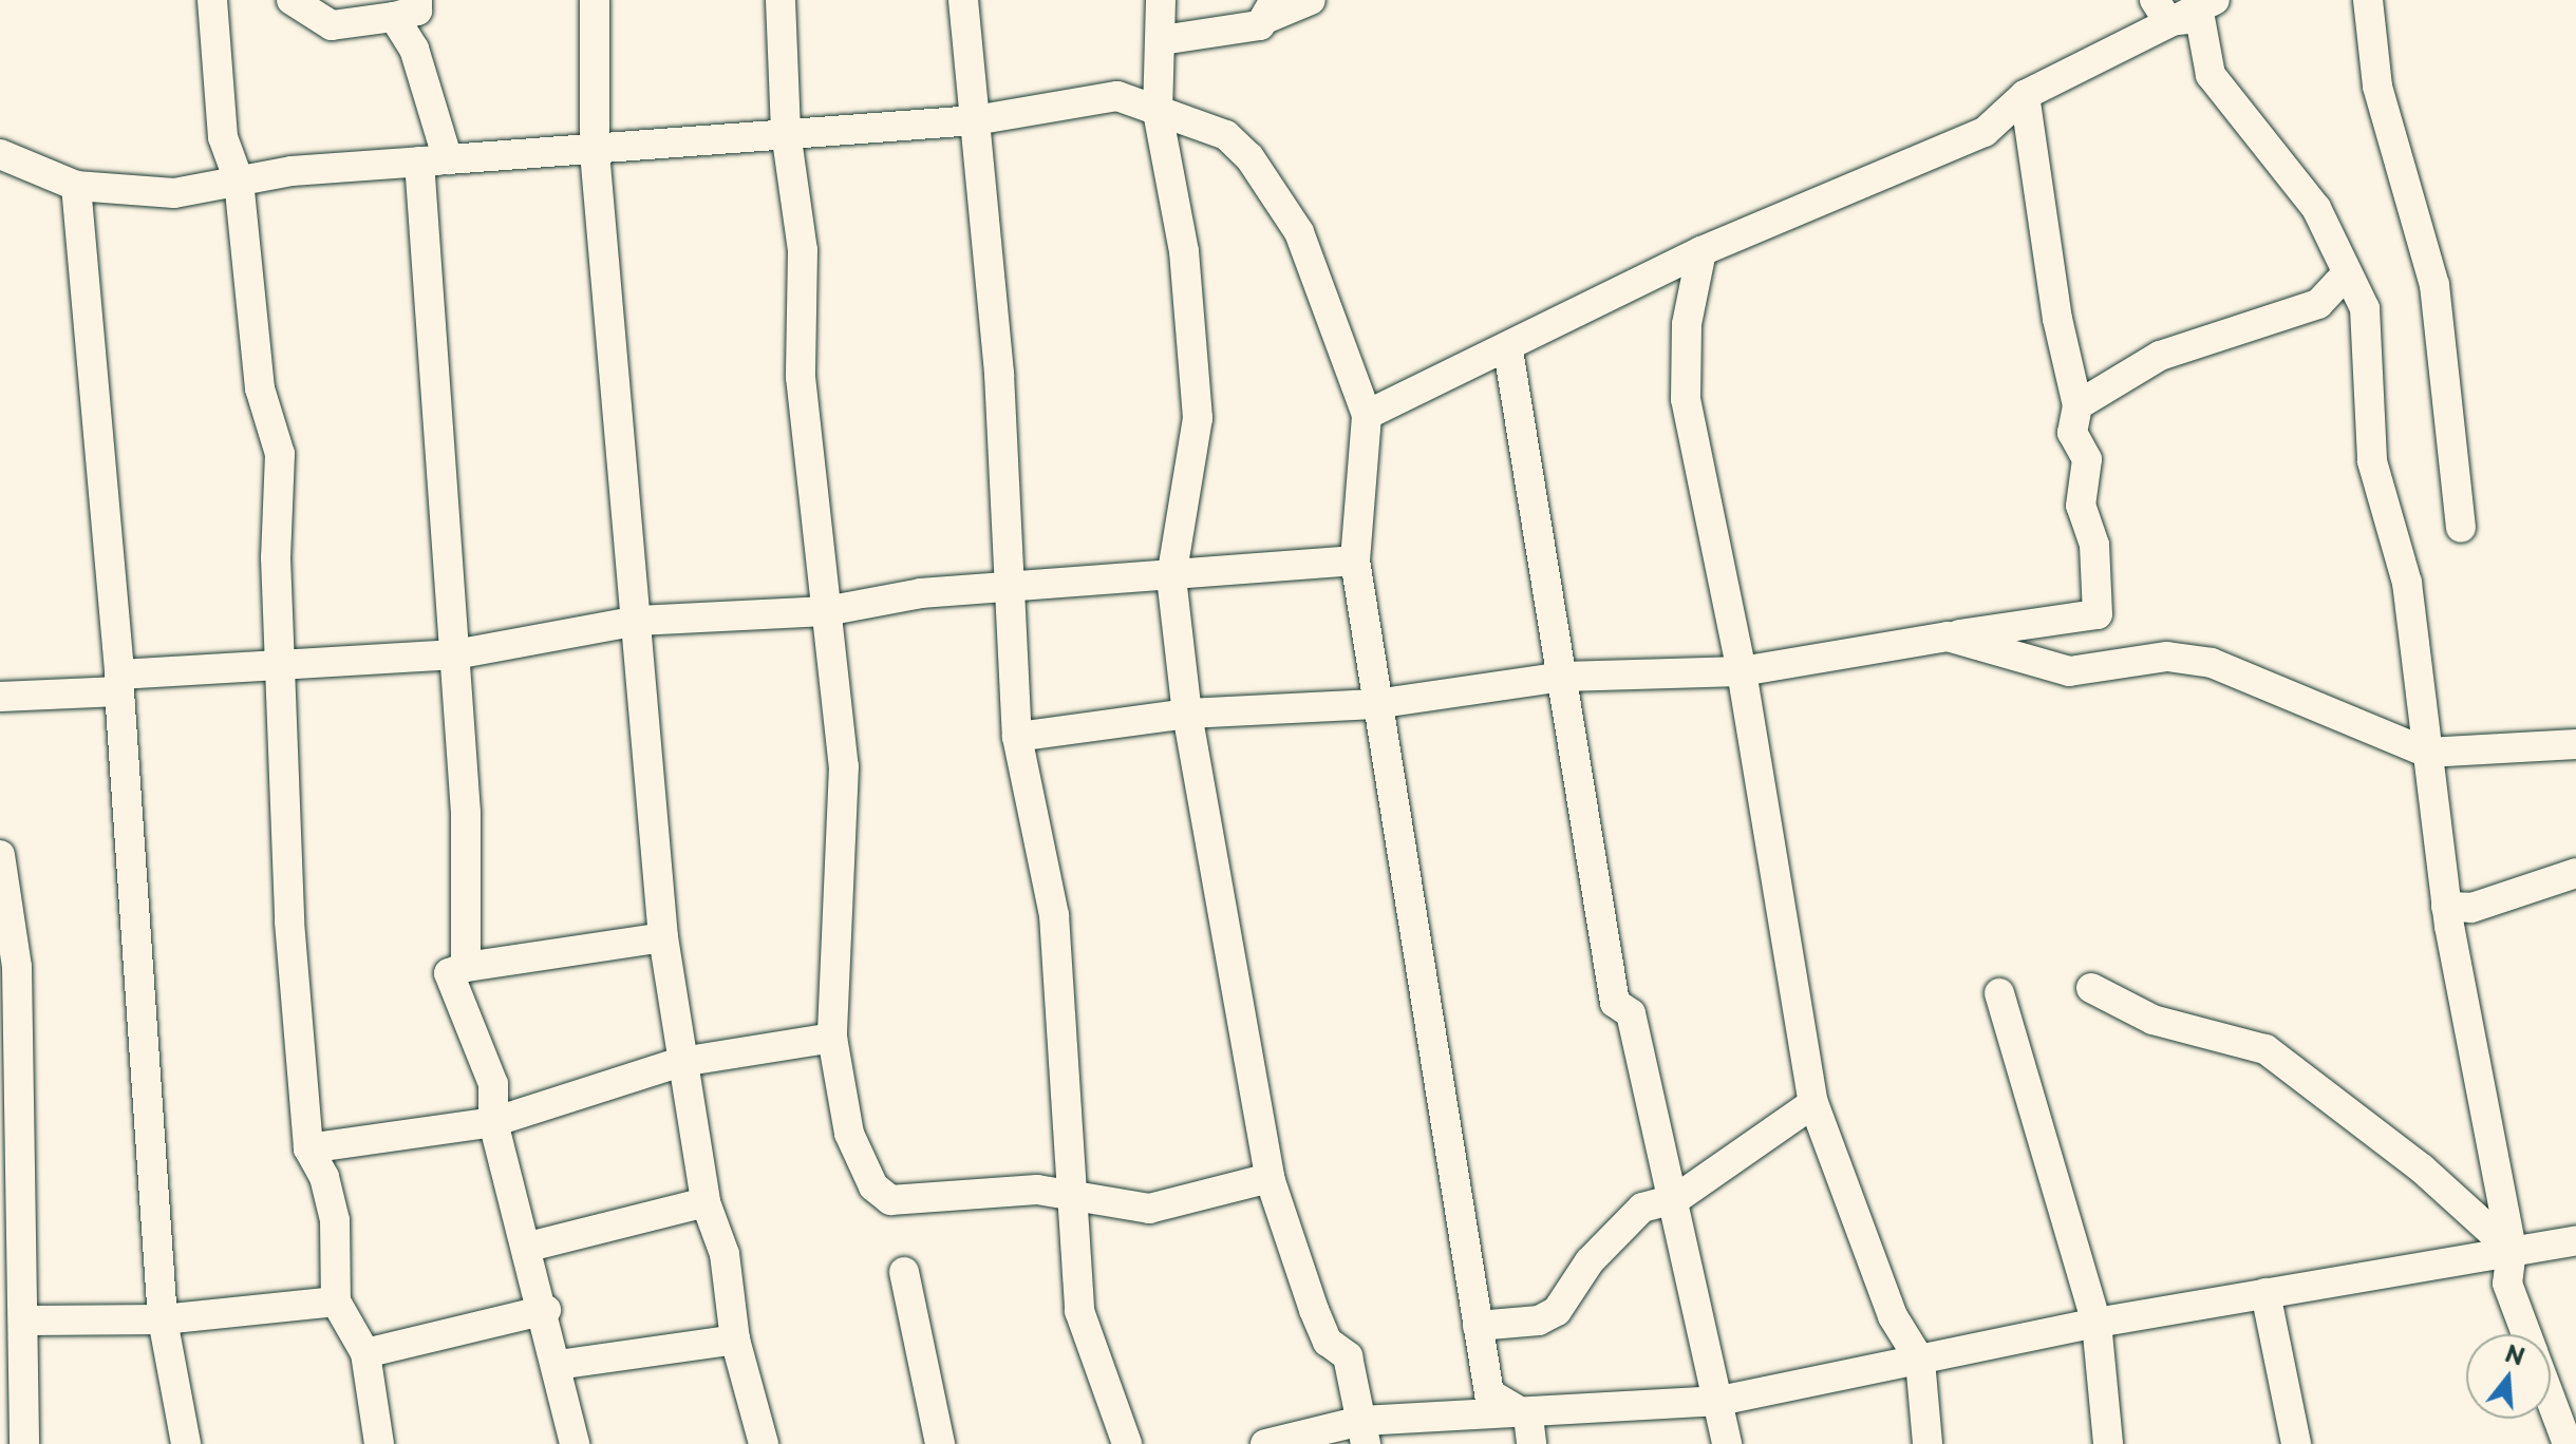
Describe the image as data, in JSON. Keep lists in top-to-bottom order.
{
  "north": "top"
}
